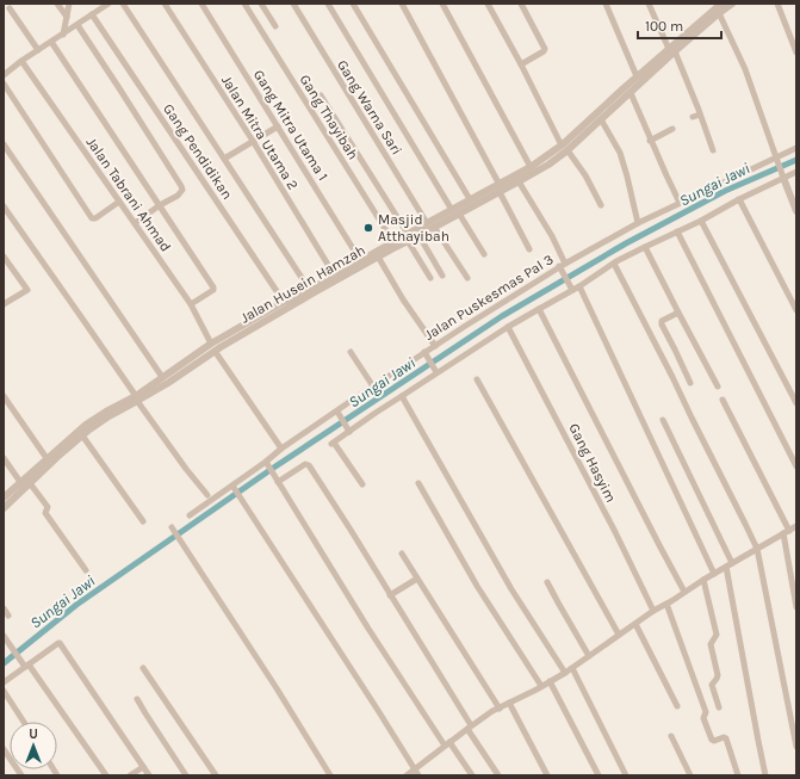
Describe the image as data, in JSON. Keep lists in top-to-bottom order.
{
  "streets": {
    "street": [
      "Gang Warna Sari",
      "Gang Thayibah",
      "Gang Mitra Utama 1",
      "Jalan Mitra Utama 2",
      "Gang Pendidikan",
      "Jalan Tabrani Ahmad",
      "Jalan Husein Hamzah",
      "Jalan Puskesmas Pal 3",
      "Gang Hasyim"
    ]
  },
  "crossings": [
    ["Gang Warna Sari", "Jalan Husein Hamzah"],
    ["Gang Thayibah", "Jalan Husein Hamzah"],
    ["Gang Mitra Utama 1", "Jalan Husein Hamzah"],
    ["Jalan Mitra Utama 2", "Jalan Husein Hamzah"],
    ["Gang Pendidikan", "Jalan Husein Hamzah"],
    ["Jalan Tabrani Ahmad", "Jalan Husein Hamzah"]
  ],
  "water": ["Sungai Jawi"],
  "places": ["Masjid Atthayibah"],
  "scale_bar": "100 m",
  "north": "top"
}
